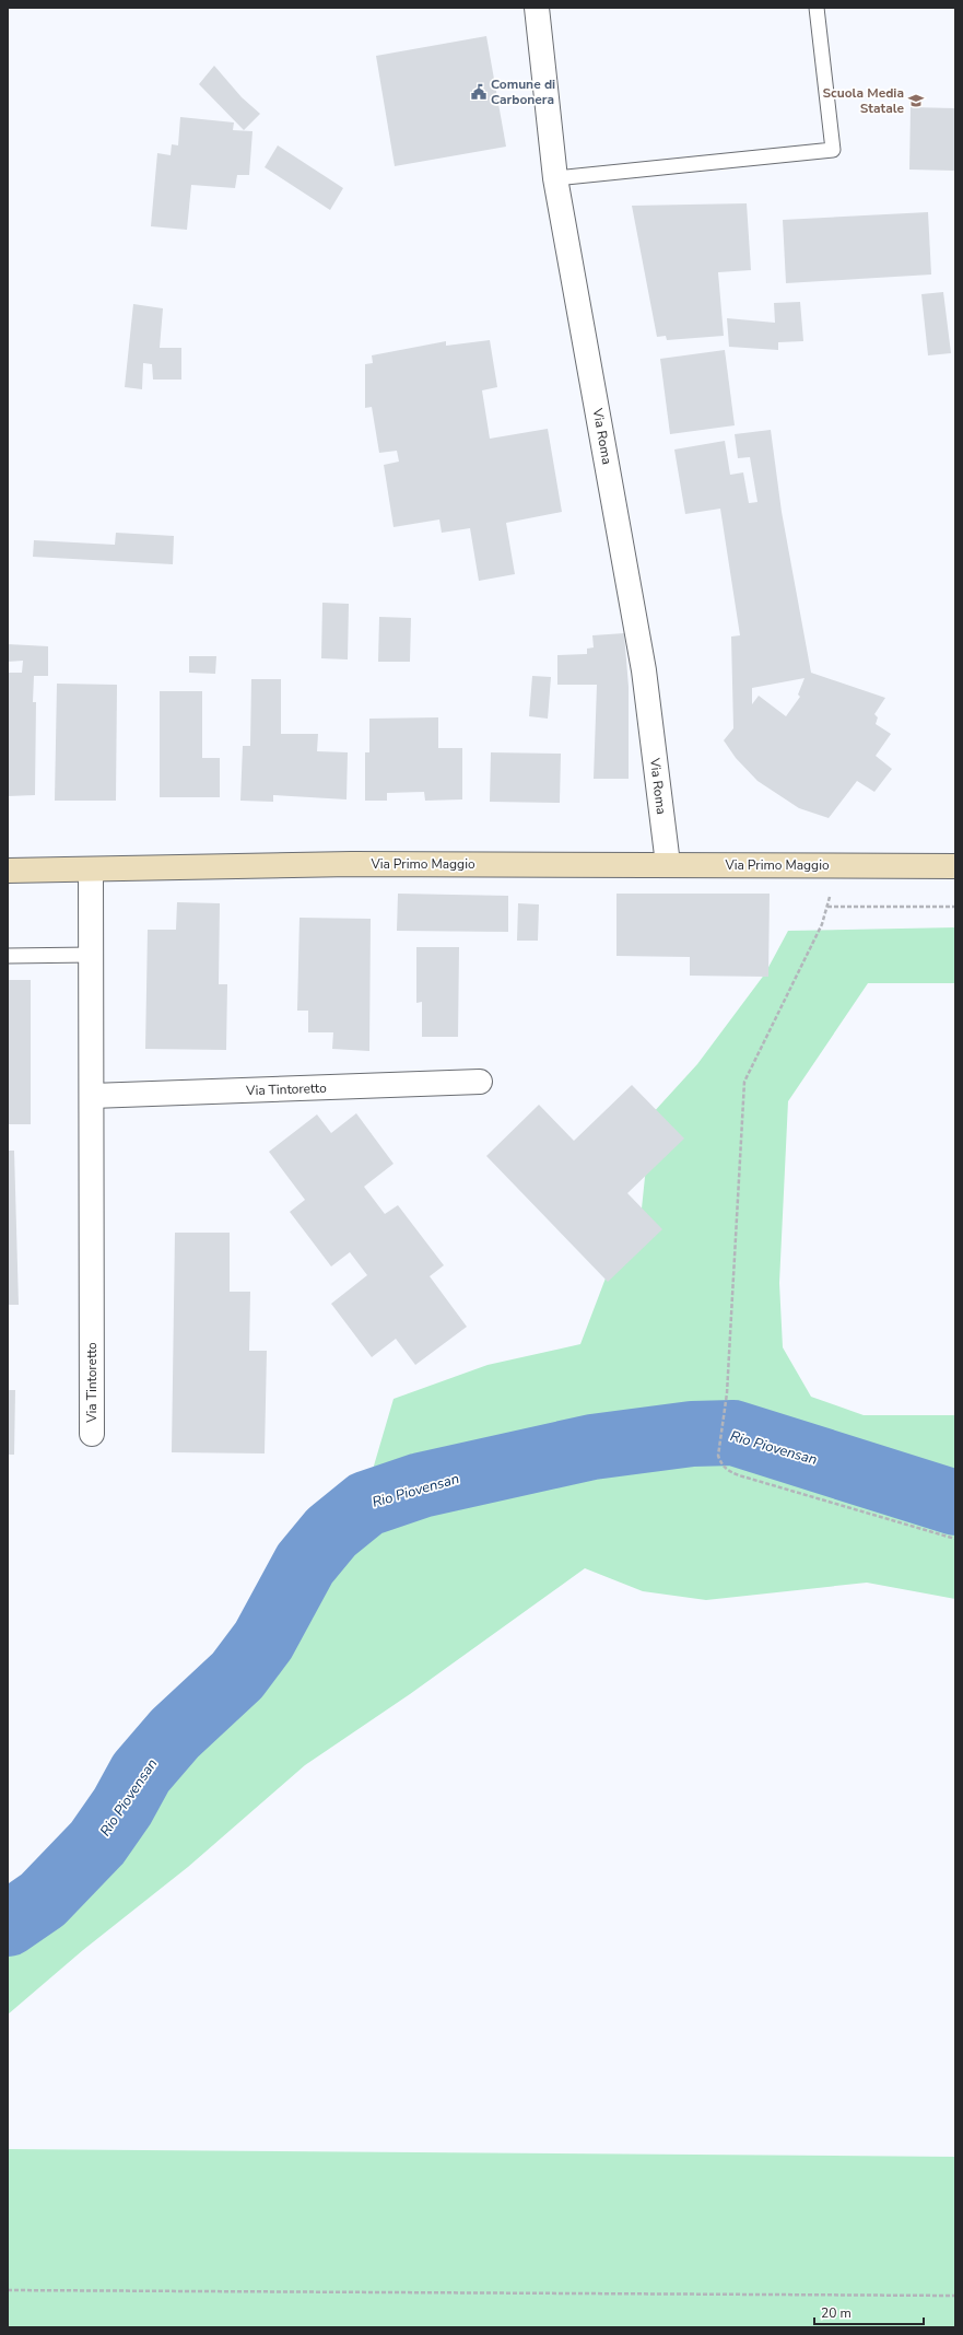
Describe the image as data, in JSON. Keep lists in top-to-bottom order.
{
  "streets": {
    "street": ["Via Roma", "Via Primo Maggio", "Via Tintoretto"]
  },
  "crossings": [
    ["Via Roma", "Via Primo Maggio"],
    ["Via Primo Maggio", "Via Tintoretto"]
  ],
  "water": ["Rio Piovensan"],
  "places": {
    "public building": ["Comune di Carbonera"],
    "school or university": ["Scuola Media Statale"]
  },
  "scale_bar": "20 m"
}
